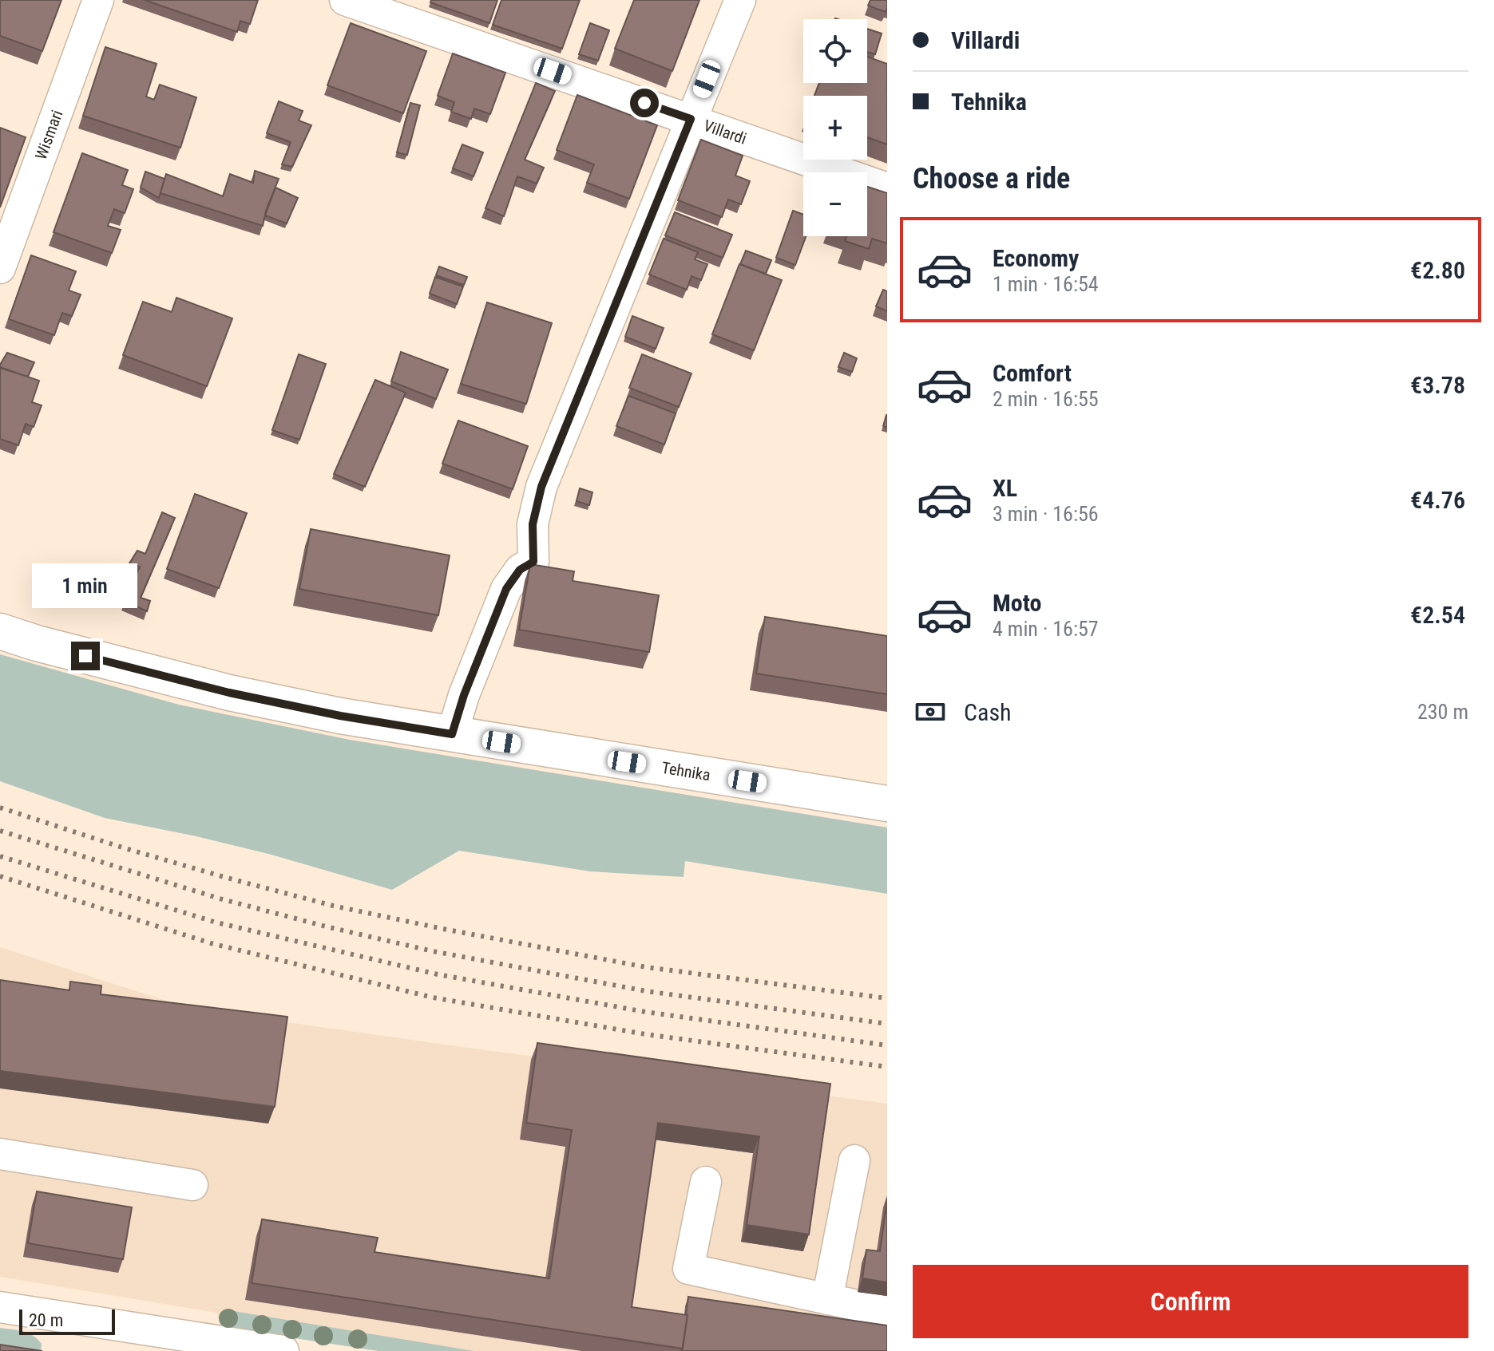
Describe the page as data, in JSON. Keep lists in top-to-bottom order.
{
  "streets": {
    "main road": ["Tehnika"],
    "street": ["Villardi", "Wismari"]
  },
  "scale_bar": "20 m",
  "page": {
    "banner": ["Villardi", "Tehnika"],
    "map_buttons": ["+", "−"],
    "heading": "Choose a ride",
    "list": [
      {
        "name": "Economy",
        "note": "1 min · 16:54",
        "value": "€2.80"
      },
      {
        "name": "Comfort",
        "note": "2 min · 16:55",
        "value": "€3.78"
      },
      {
        "name": "XL",
        "note": "3 min · 16:56",
        "value": "€4.76"
      },
      {
        "name": "Moto",
        "note": "4 min · 16:57",
        "value": "€2.54"
      }
    ],
    "bubble": "1 min",
    "pay": ["Cash", "230 m"],
    "buttons": "Confirm",
    "scale": "20 m"
  }
}
